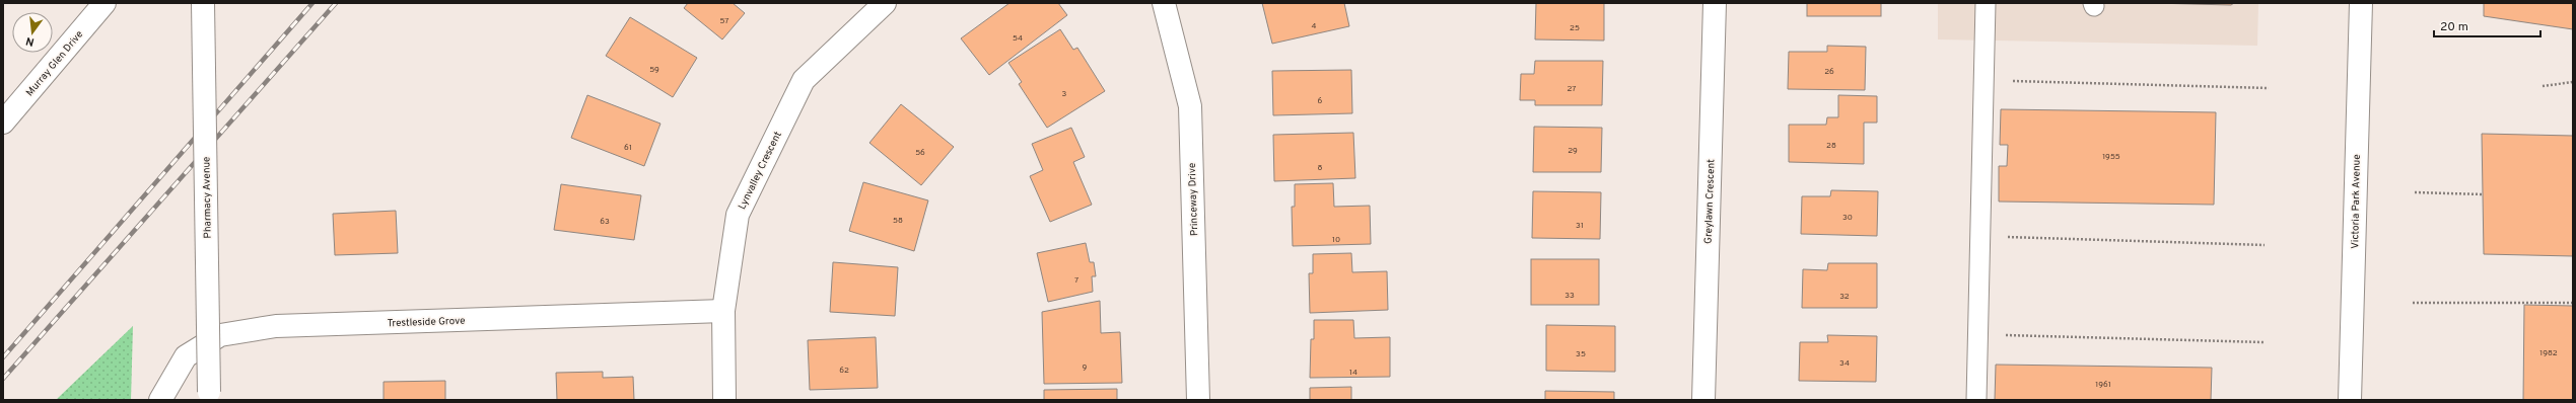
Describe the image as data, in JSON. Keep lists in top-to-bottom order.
{
  "streets": {
    "street": [
      "Murray Glen Drive",
      "Lynvalley Crescent",
      "Pharmacy Avenue",
      "Princeway Drive",
      "Greylawn Crescent",
      "Victoria Park Avenue",
      "Trestleside Grove"
    ]
  },
  "crossings": [
    ["Lynvalley Crescent", "Trestleside Grove"]
  ],
  "house_numbers": [
    "57",
    "4",
    "25",
    "54",
    "59",
    "26",
    "27",
    "3",
    "6",
    "28",
    "61",
    "29",
    "56",
    "1955",
    "8",
    "30",
    "58",
    "63",
    "31",
    "10",
    "7",
    "33",
    "32",
    "1982",
    "35",
    "34",
    "9",
    "62",
    "14",
    "1961"
  ],
  "scale_bar": "20 m",
  "north": "bottom"
}
